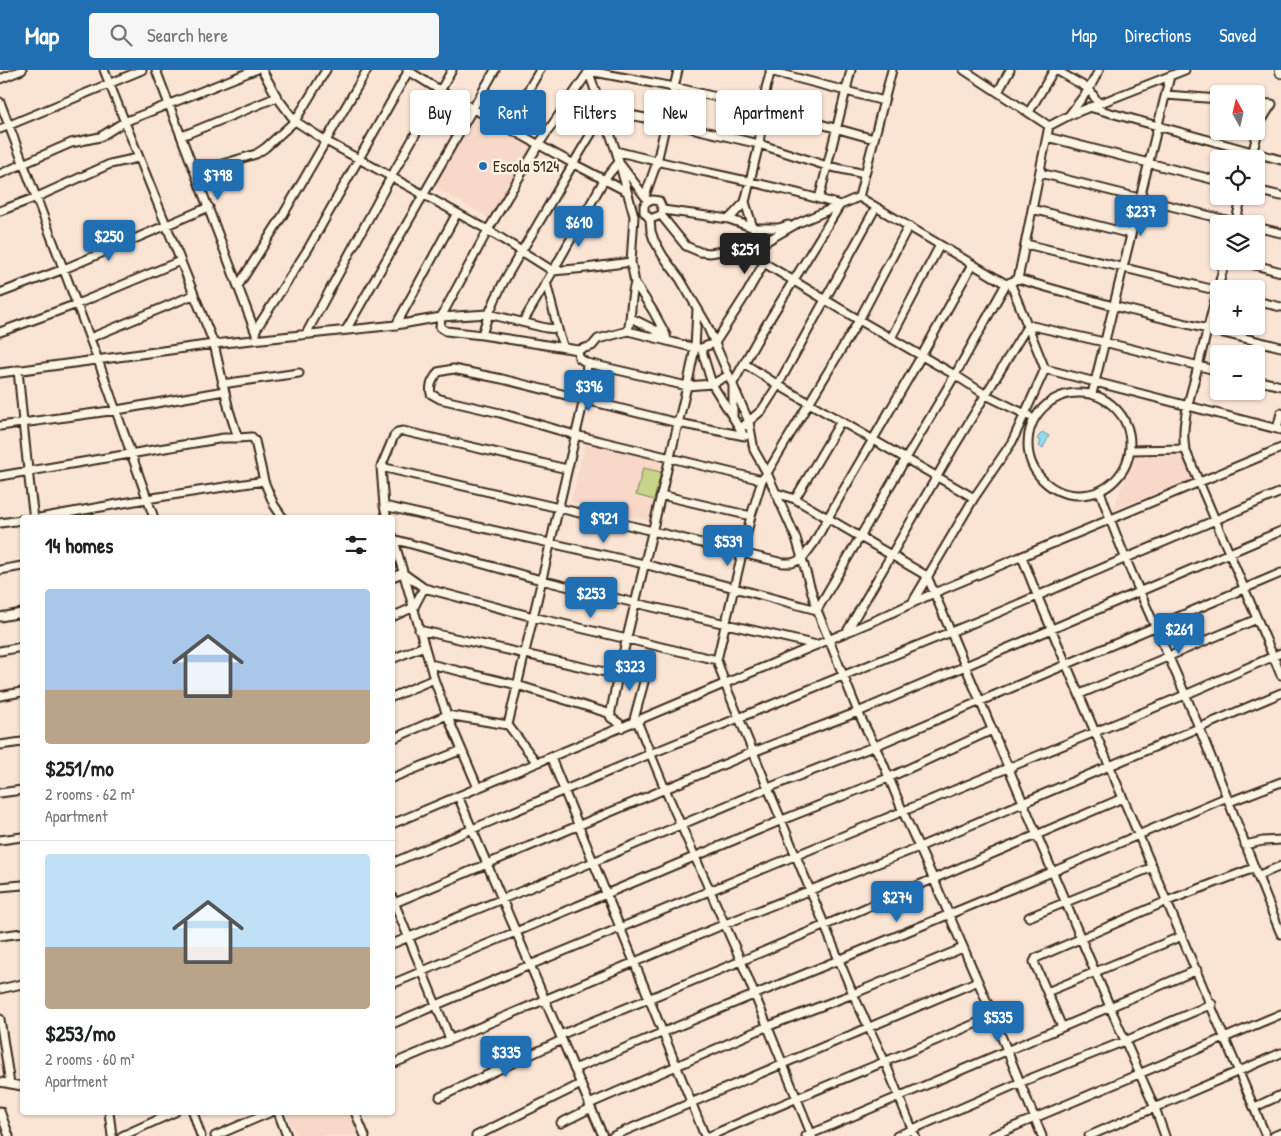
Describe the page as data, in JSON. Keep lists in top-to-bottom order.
{
  "places": ["Escola 5124"],
  "north": "top",
  "page": {
    "header": "Map",
    "search": "Search here",
    "nav": ["Map", "Directions", "Saved"],
    "map_buttons": ["+", "−"],
    "chip": [
      "Buy",
      "Rent",
      "Filters",
      "New",
      "Apartment"
    ],
    "price": [
      "$798",
      "$237",
      "$610",
      "$250",
      "$251",
      "$396",
      "$921",
      "$539",
      "$253",
      "$261",
      "$323",
      "$274",
      "$535",
      "$335"
    ],
    "heading": "14 homes",
    "list": [
      {
        "name": "$251/mo",
        "note": "2 rooms · 62 m² · Apartment"
      },
      {
        "name": "$253/mo",
        "note": "2 rooms · 60 m² · Apartment"
      }
    ]
  }
}
